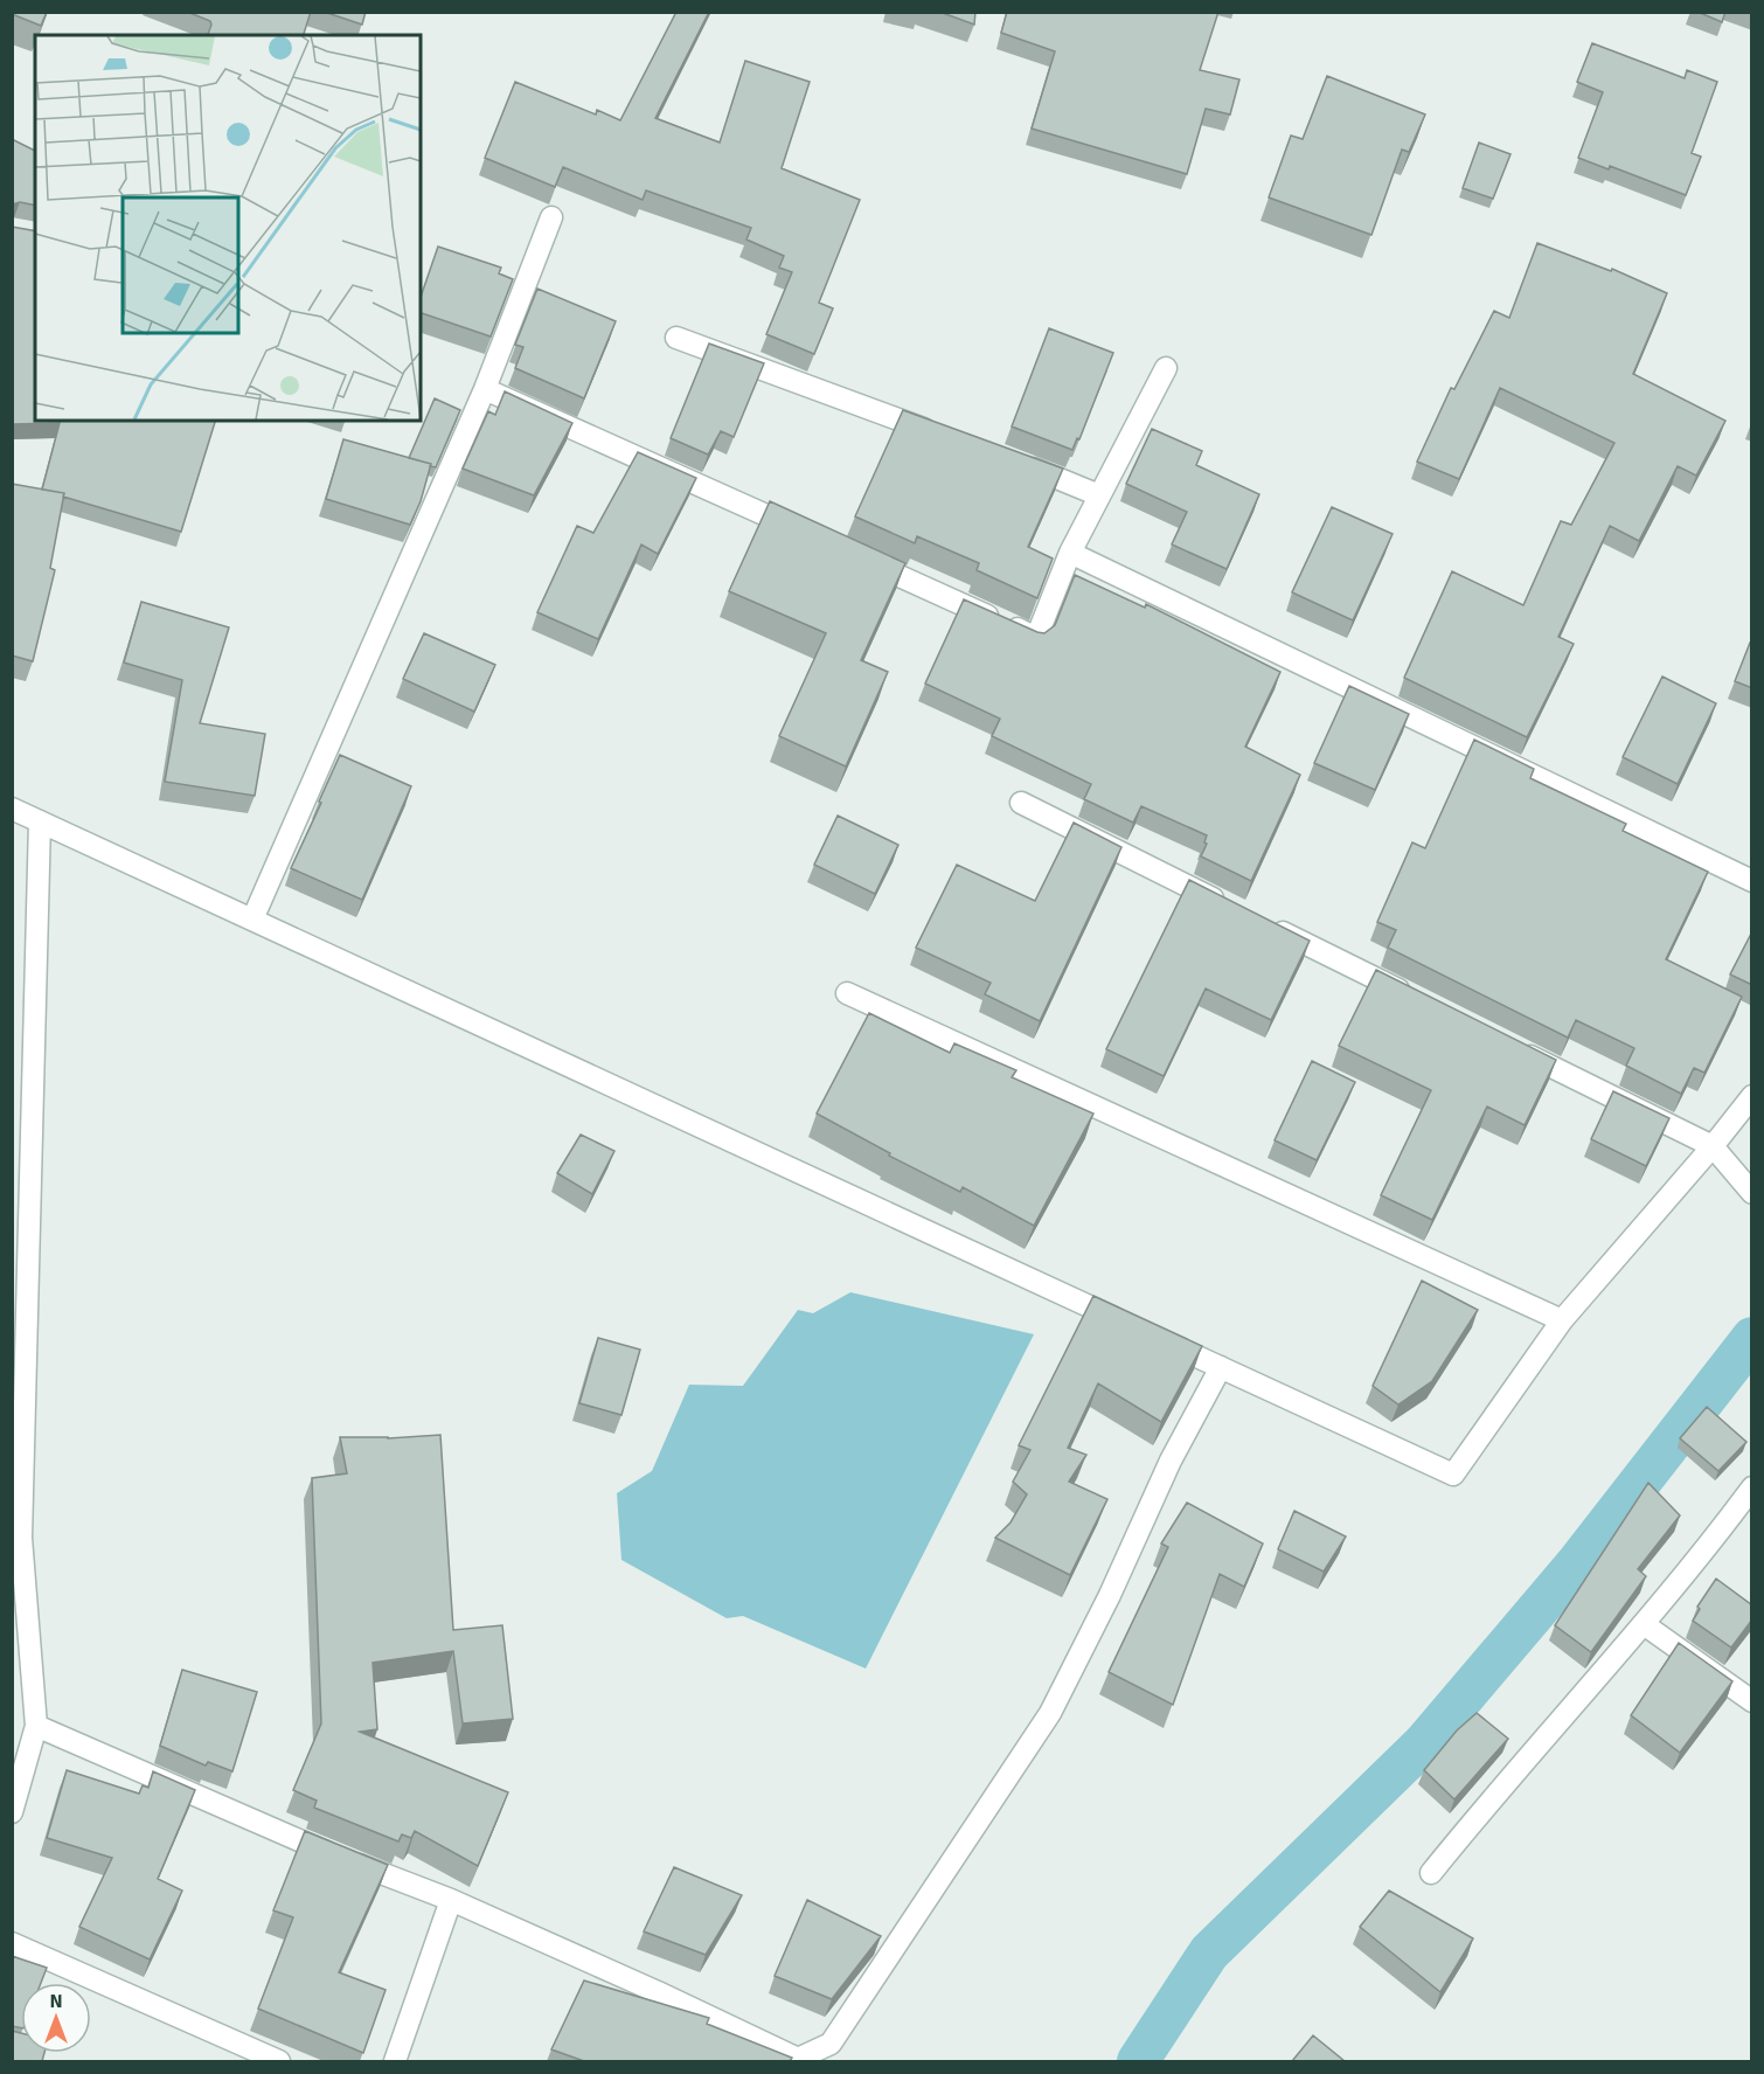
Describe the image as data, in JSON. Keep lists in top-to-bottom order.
{
  "north": "top"
}
